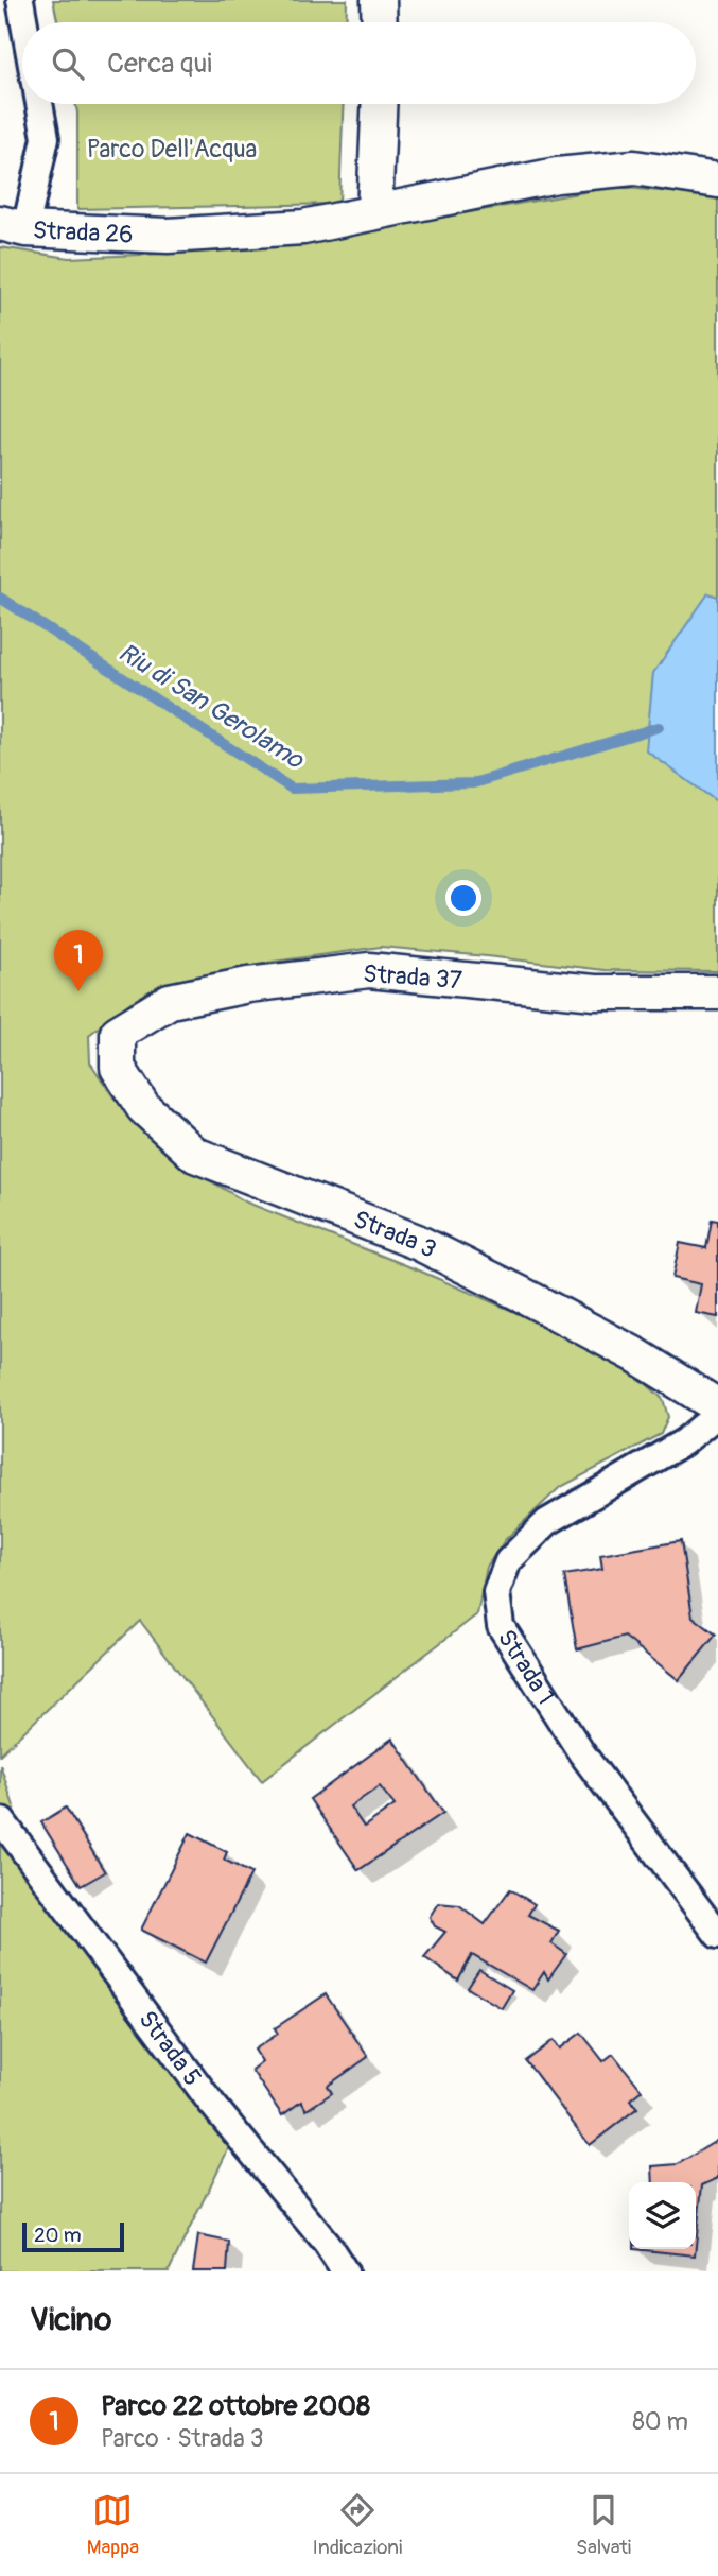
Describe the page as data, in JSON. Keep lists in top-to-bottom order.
{
  "streets": {
    "street": [
      "Strada 26",
      "Strada 37",
      "Strada 3",
      "Strada 1",
      "Strada 5"
    ]
  },
  "crossings": [
    ["Strada 37", "Strada 3"]
  ],
  "water": ["Riu di San Gerolamo"],
  "parks": ["Parco Dell'Acqua"],
  "scale_bar": "20 m",
  "page": {
    "search": "Cerca qui",
    "pins": "1",
    "scale": "20 m",
    "heading": "Vicino",
    "list": [
      {
        "mark": "1",
        "name": "Parco 22 ottobre 2008",
        "note": "Parco · Strada 3",
        "value": "80 m"
      }
    ],
    "nav": ["Mappa", "Indicazioni", "Salvati"]
  }
}
